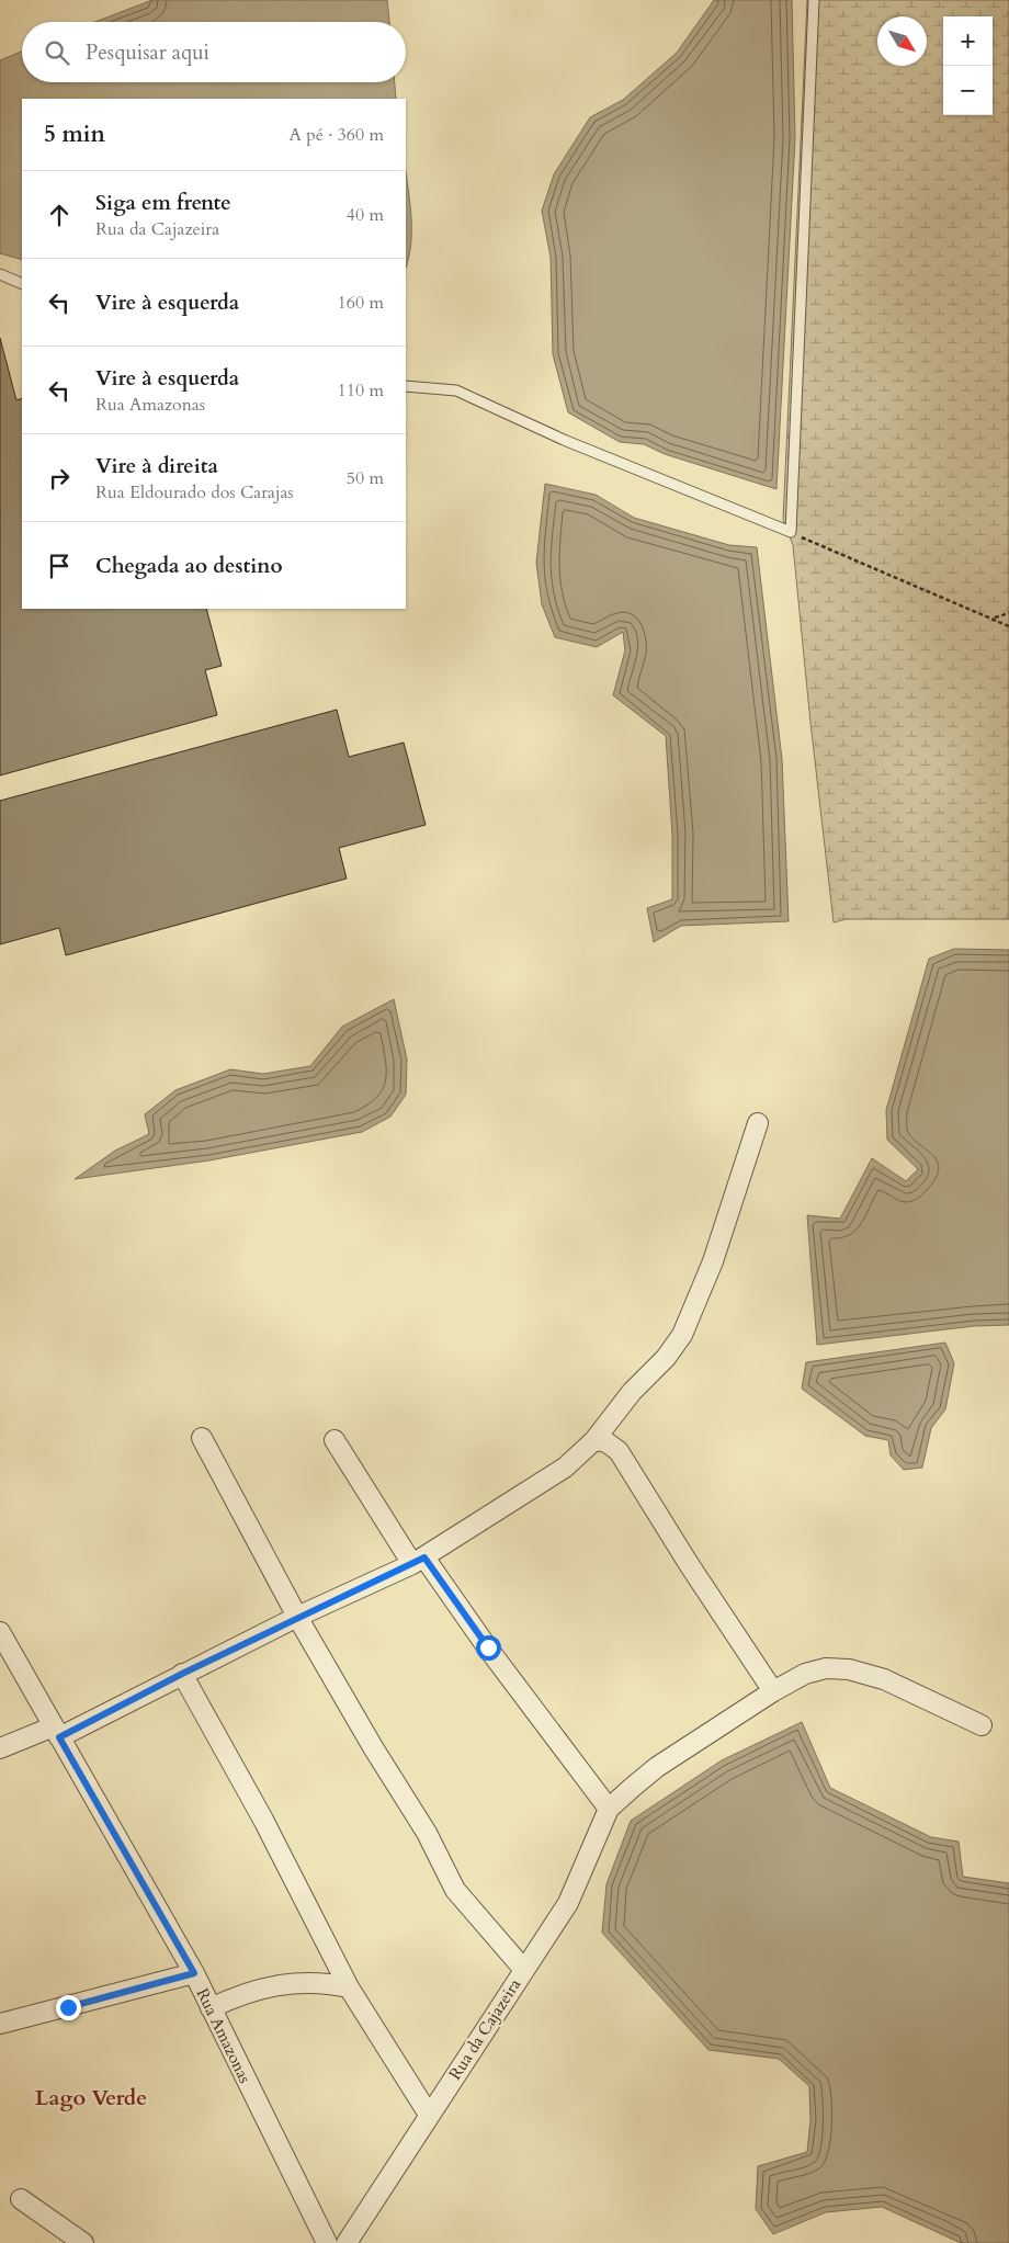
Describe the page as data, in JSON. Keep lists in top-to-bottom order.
{
  "streets": {
    "street": ["Rua da Cajazeira", "Rua Amazonas"]
  },
  "districts": ["Lago Verde"],
  "north": "bottom right",
  "page": {
    "map_buttons": ["+", "−"],
    "search": "Pesquisar aqui",
    "heading": ["5 min", "A pé · 360 m"],
    "list": [
      ["Siga em frente", "Rua da Cajazeira", "40 m"],
      ["Vire à esquerda", "160 m"],
      ["Vire à esquerda", "Rua Amazonas", "110 m"],
      ["Vire à direita", "Rua Eldourado dos Carajas", "50 m"],
      "Chegada ao destino"
    ]
  }
}
